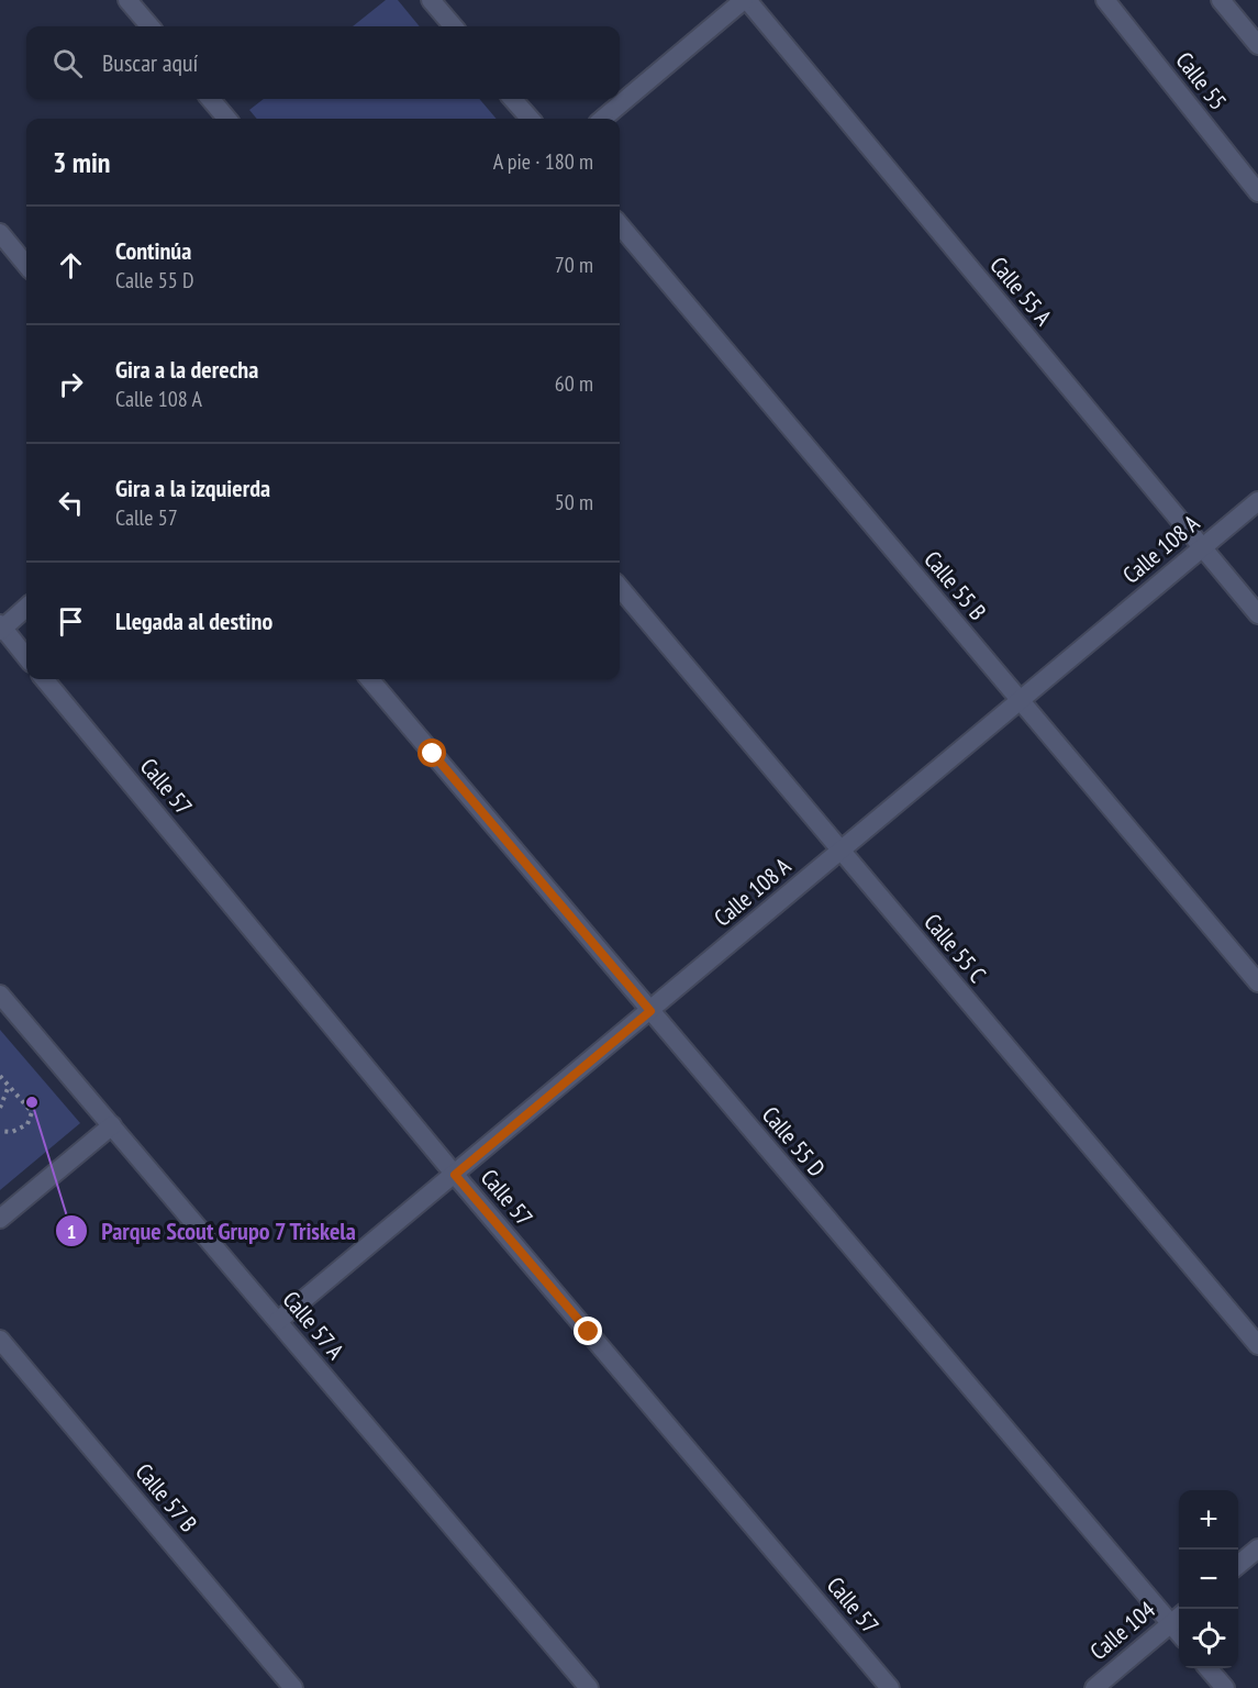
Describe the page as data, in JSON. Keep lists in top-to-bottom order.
{
  "streets": {
    "street": [
      "Calle 55",
      "Calle 55 A",
      "Calle 108 A",
      "Calle 55 B",
      "Calle 57",
      "Calle 55 C",
      "Calle 55 D",
      "Calle 57 A",
      "Calle 57 B",
      "Calle 104"
    ]
  },
  "crossings": [
    ["Calle 55 A", "Calle 108 A"],
    ["Calle 108 A", "Calle 55 B"],
    ["Calle 108 A", "Calle 57"],
    ["Calle 108 A", "Calle 55 C"],
    ["Calle 108 A", "Calle 55 D"],
    ["Calle 108 A", "Calle 57 A"],
    ["Calle 55 D", "Calle 104"]
  ],
  "places": ["Parque Scout Grupo 7 Triskela"],
  "page": {
    "search": "Buscar aquí",
    "heading": ["3 min", "A pie · 180 m"],
    "list": [
      ["Continúa", "Calle 55 D", "70 m"],
      ["Gira a la derecha", "Calle 108 A", "60 m"],
      ["Gira a la izquierda", "Calle 57", "50 m"],
      "Llegada al destino"
    ],
    "map_buttons": ["+", "−"]
  }
}
